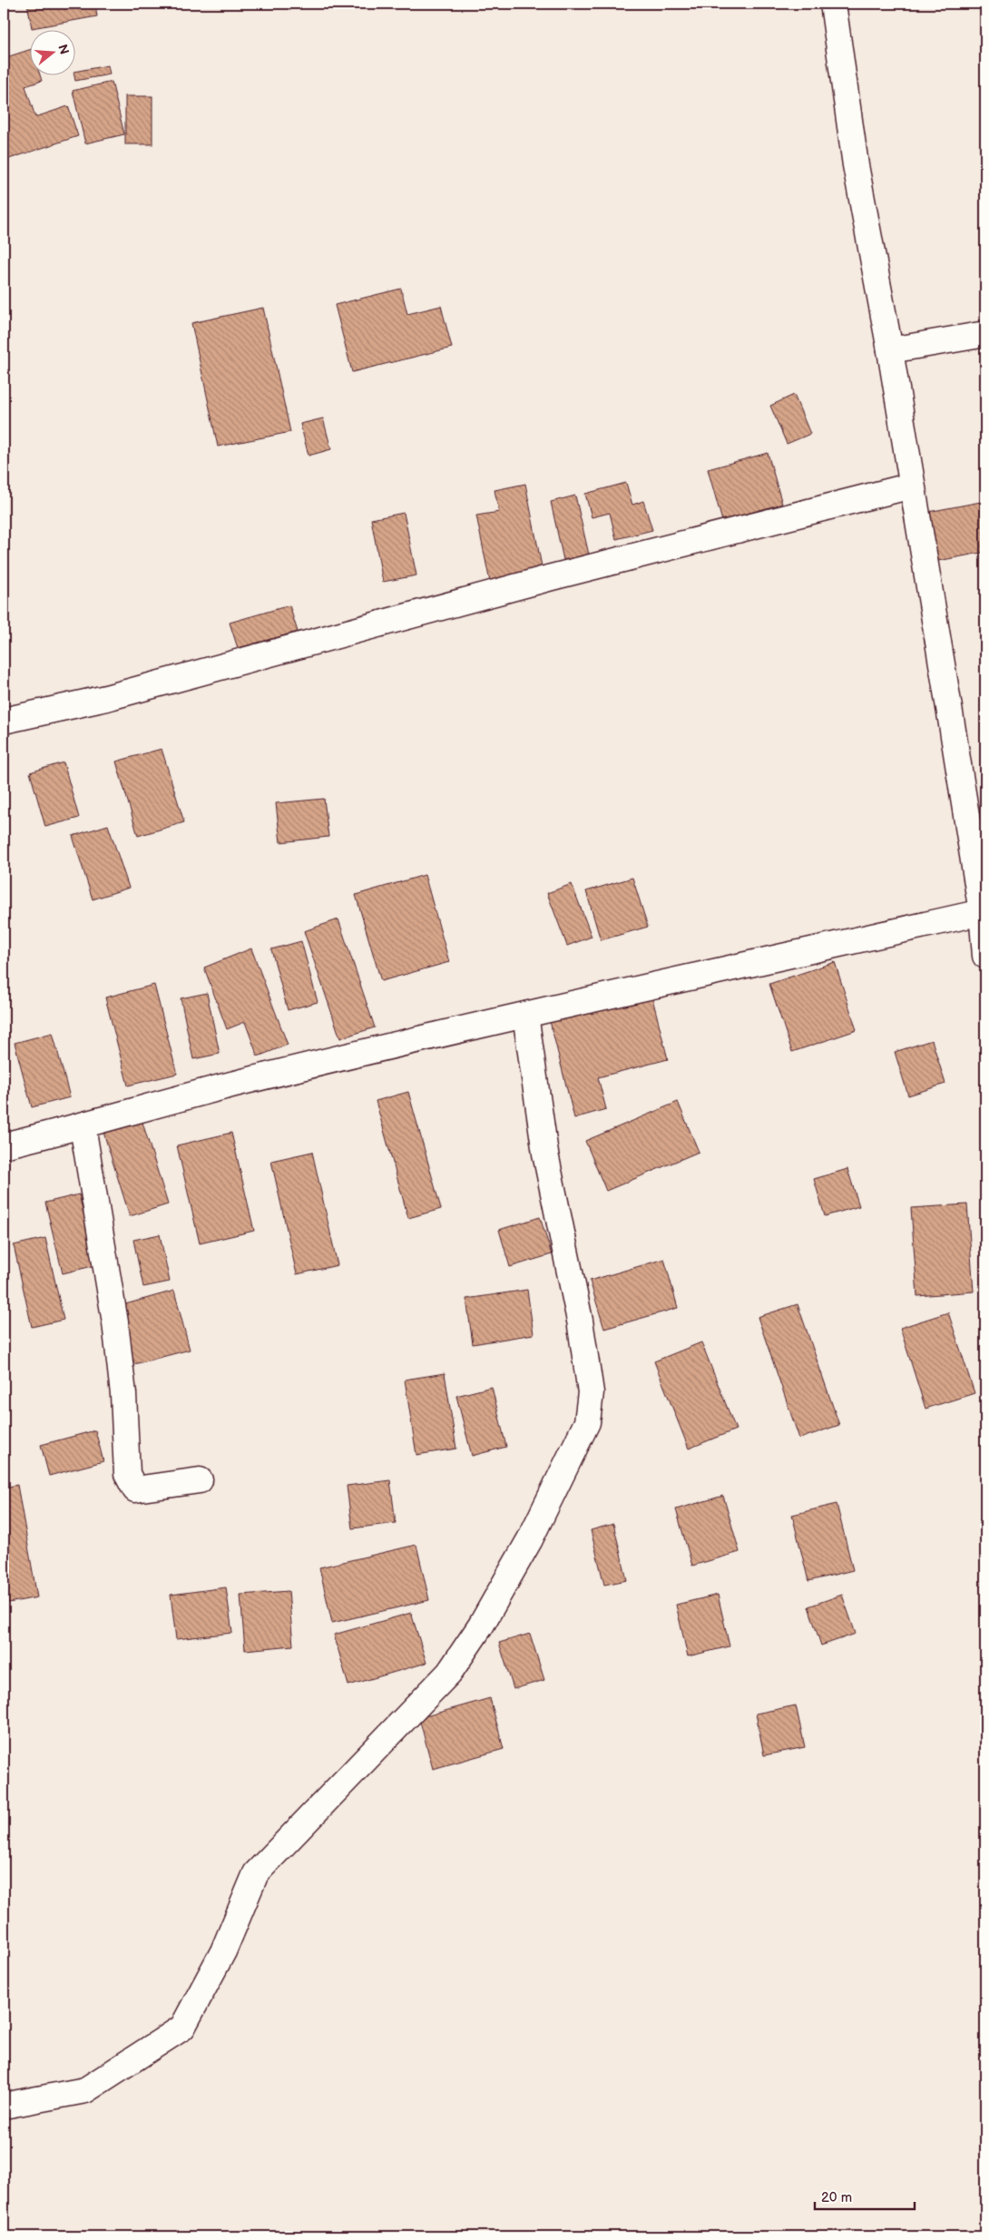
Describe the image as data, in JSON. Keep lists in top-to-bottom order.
{
  "scale_bar": "20 m",
  "north": "right"
}
